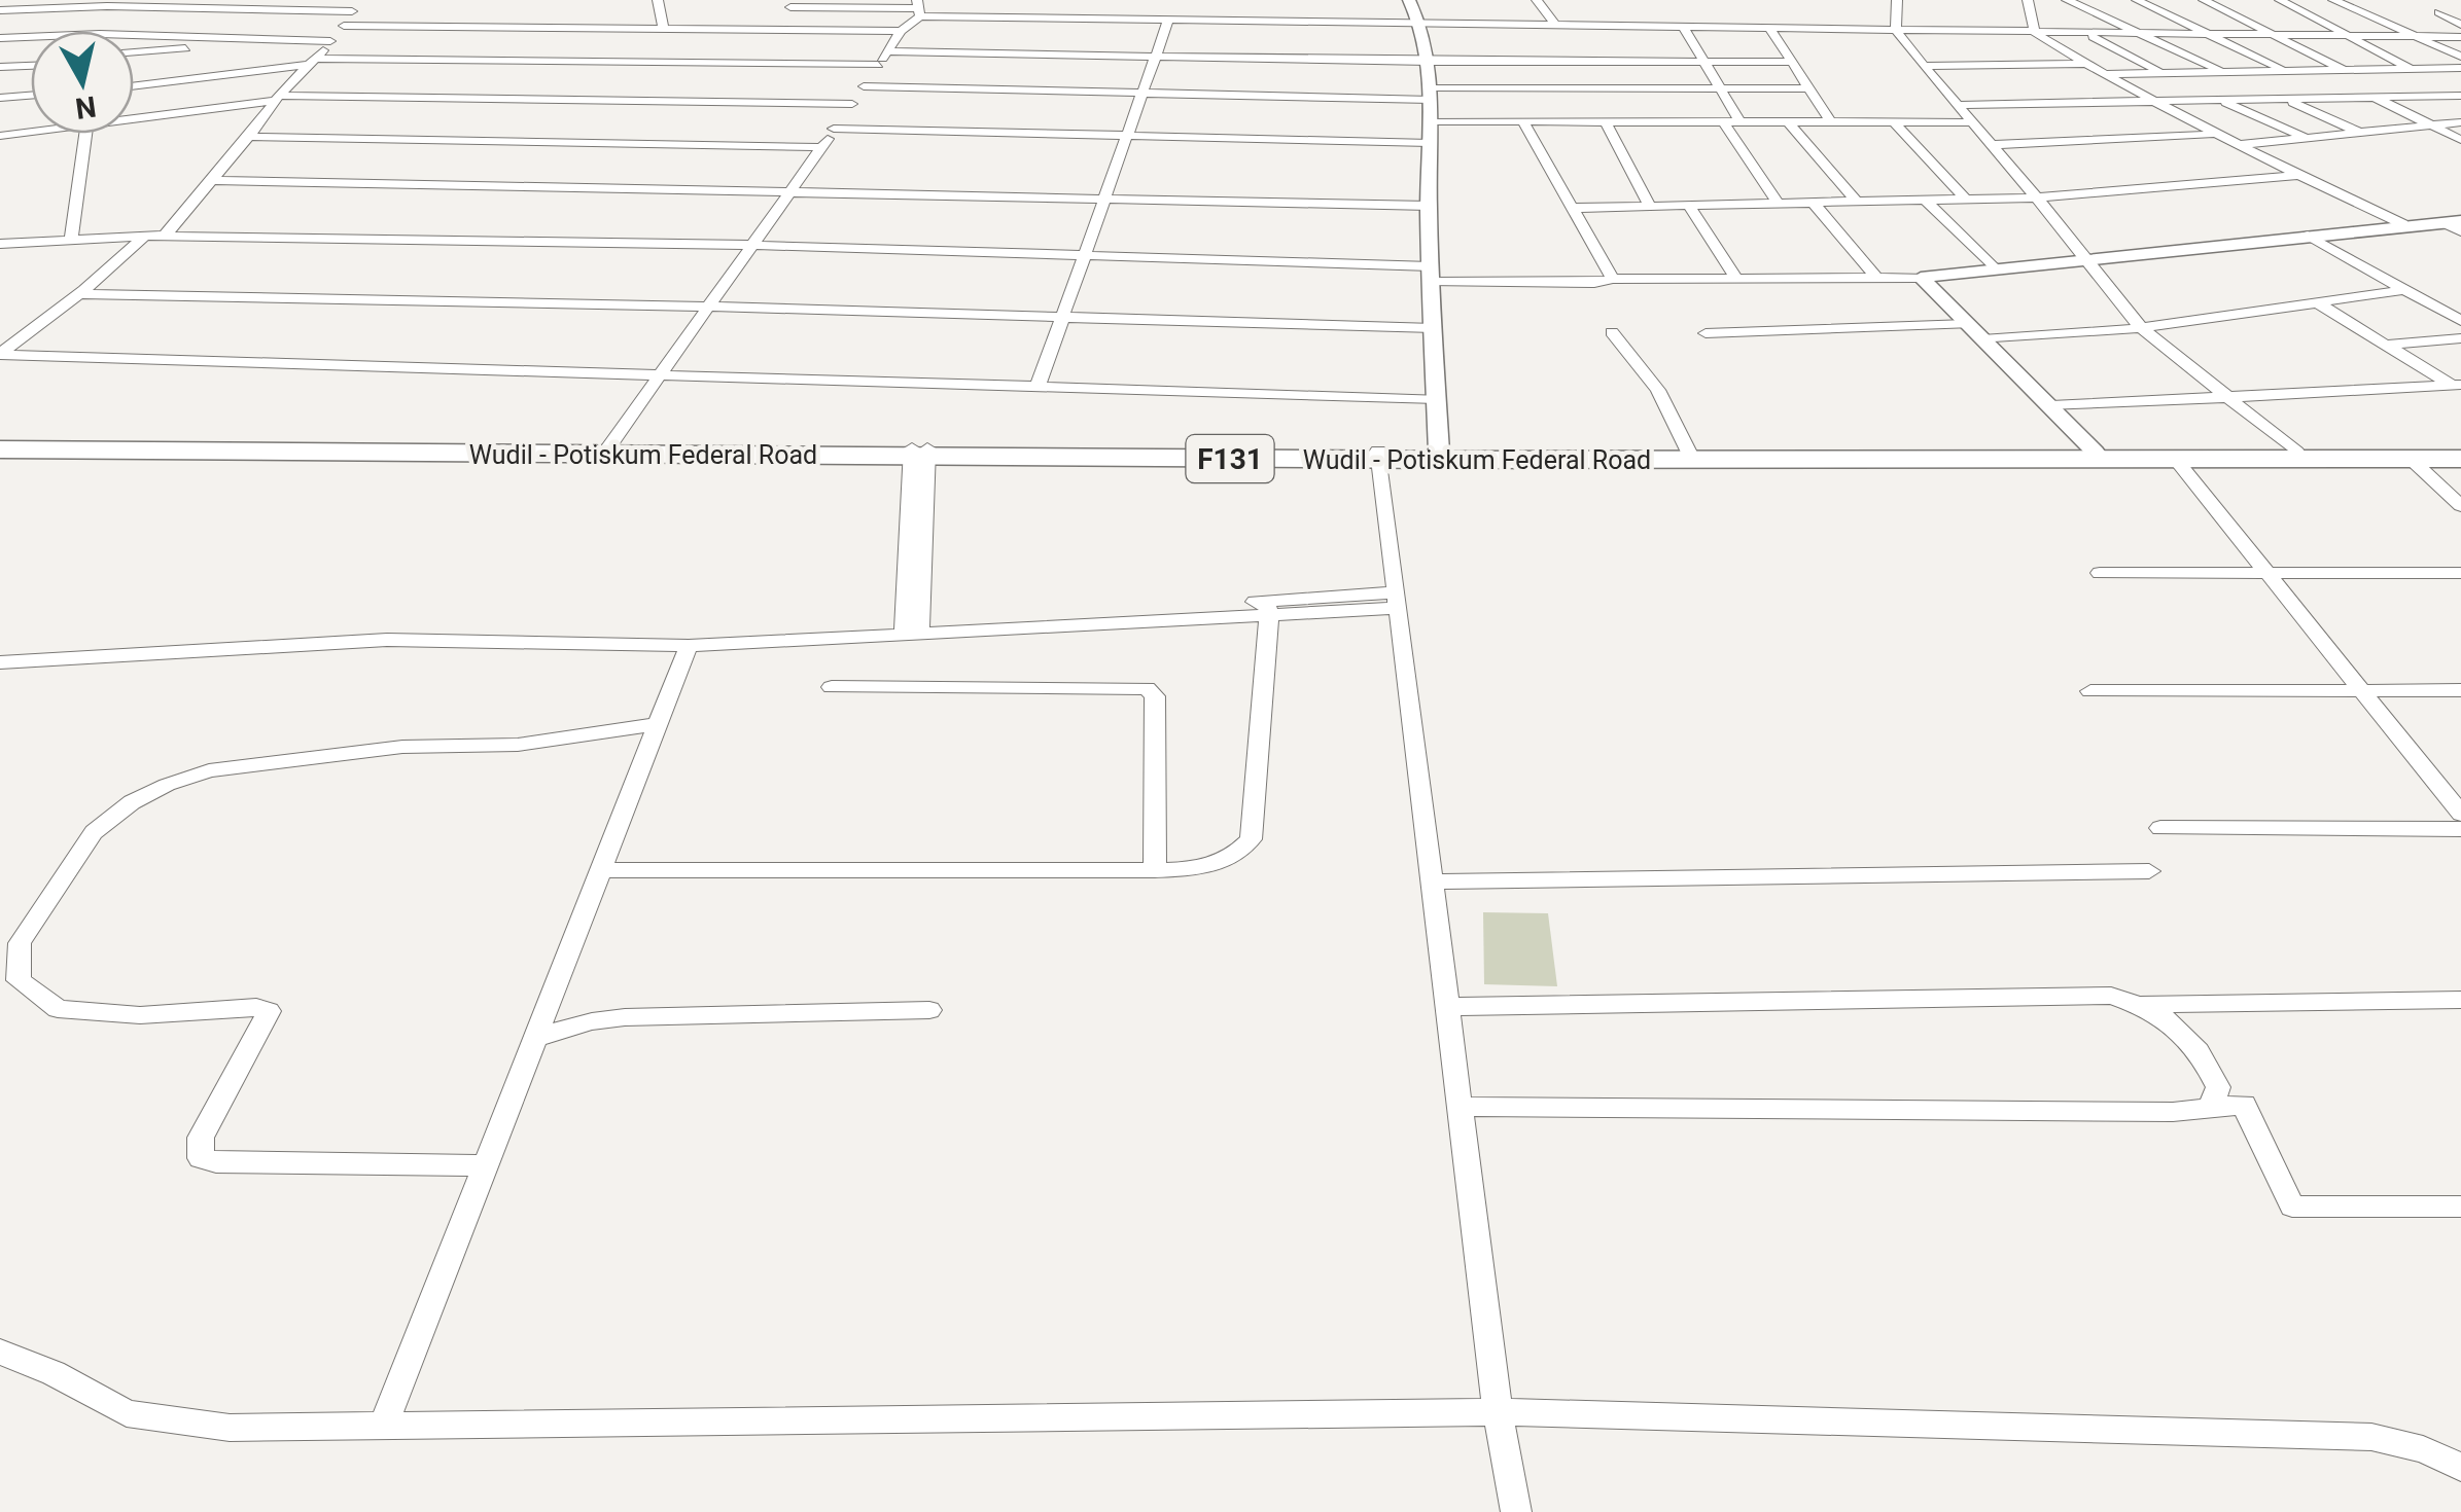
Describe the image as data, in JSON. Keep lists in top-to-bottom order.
{
  "streets": {
    "main road": ["Wudil - Potiskum Federal Road", "F131"]
  },
  "north": "bottom"
}
